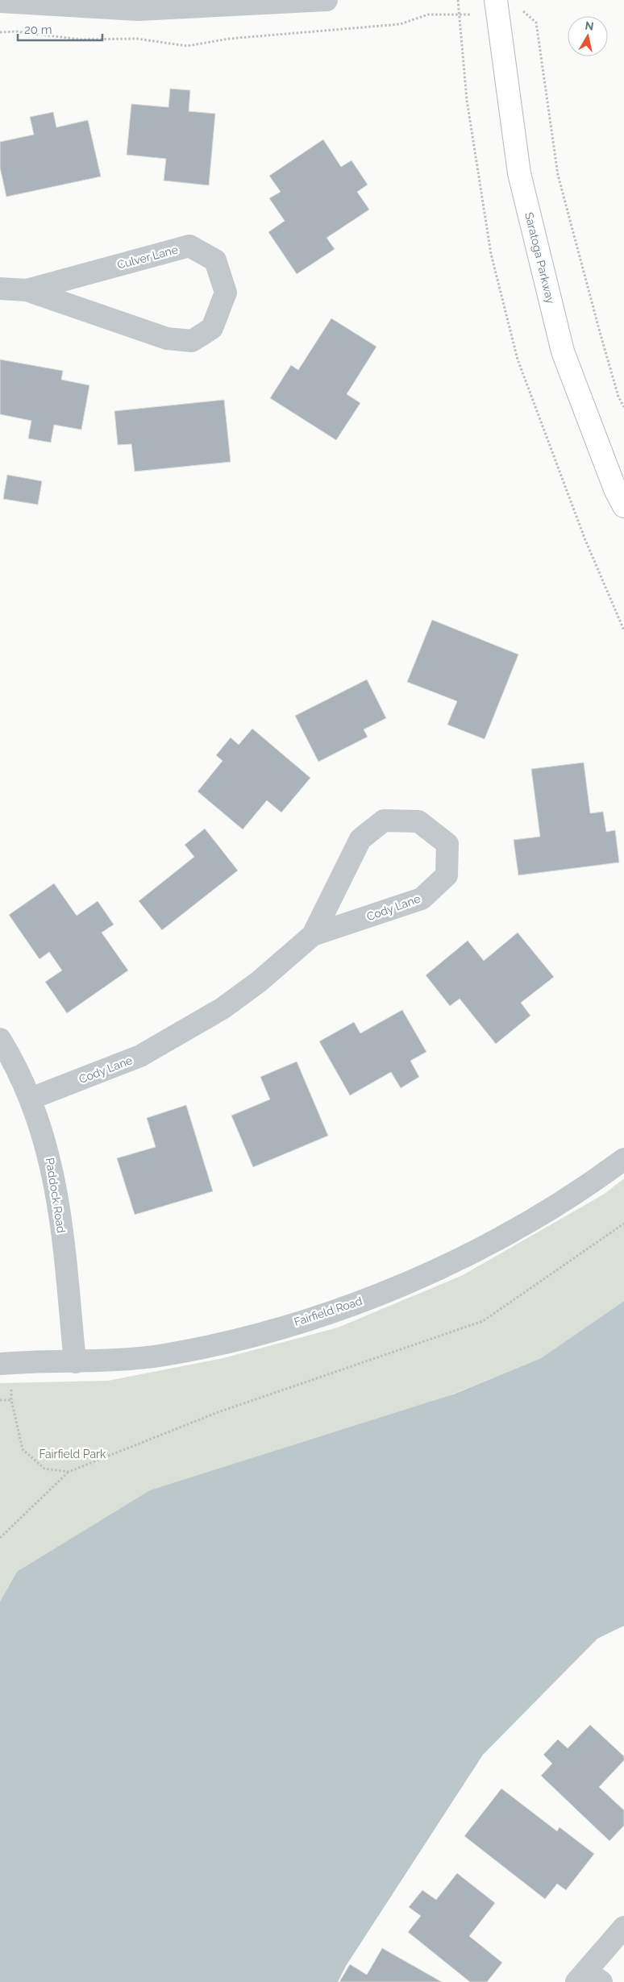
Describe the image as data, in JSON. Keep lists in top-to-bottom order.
{
  "streets": {
    "street": [
      "Culver Lane",
      "Saratoga Parkway",
      "Cody Lane",
      "Paddock Road",
      "Fairfield Road"
    ]
  },
  "crossings": [
    ["Cody Lane", "Paddock Road"],
    ["Paddock Road", "Fairfield Road"]
  ],
  "parks": ["Fairfield Park"],
  "scale_bar": "20 m",
  "north": "top"
}
